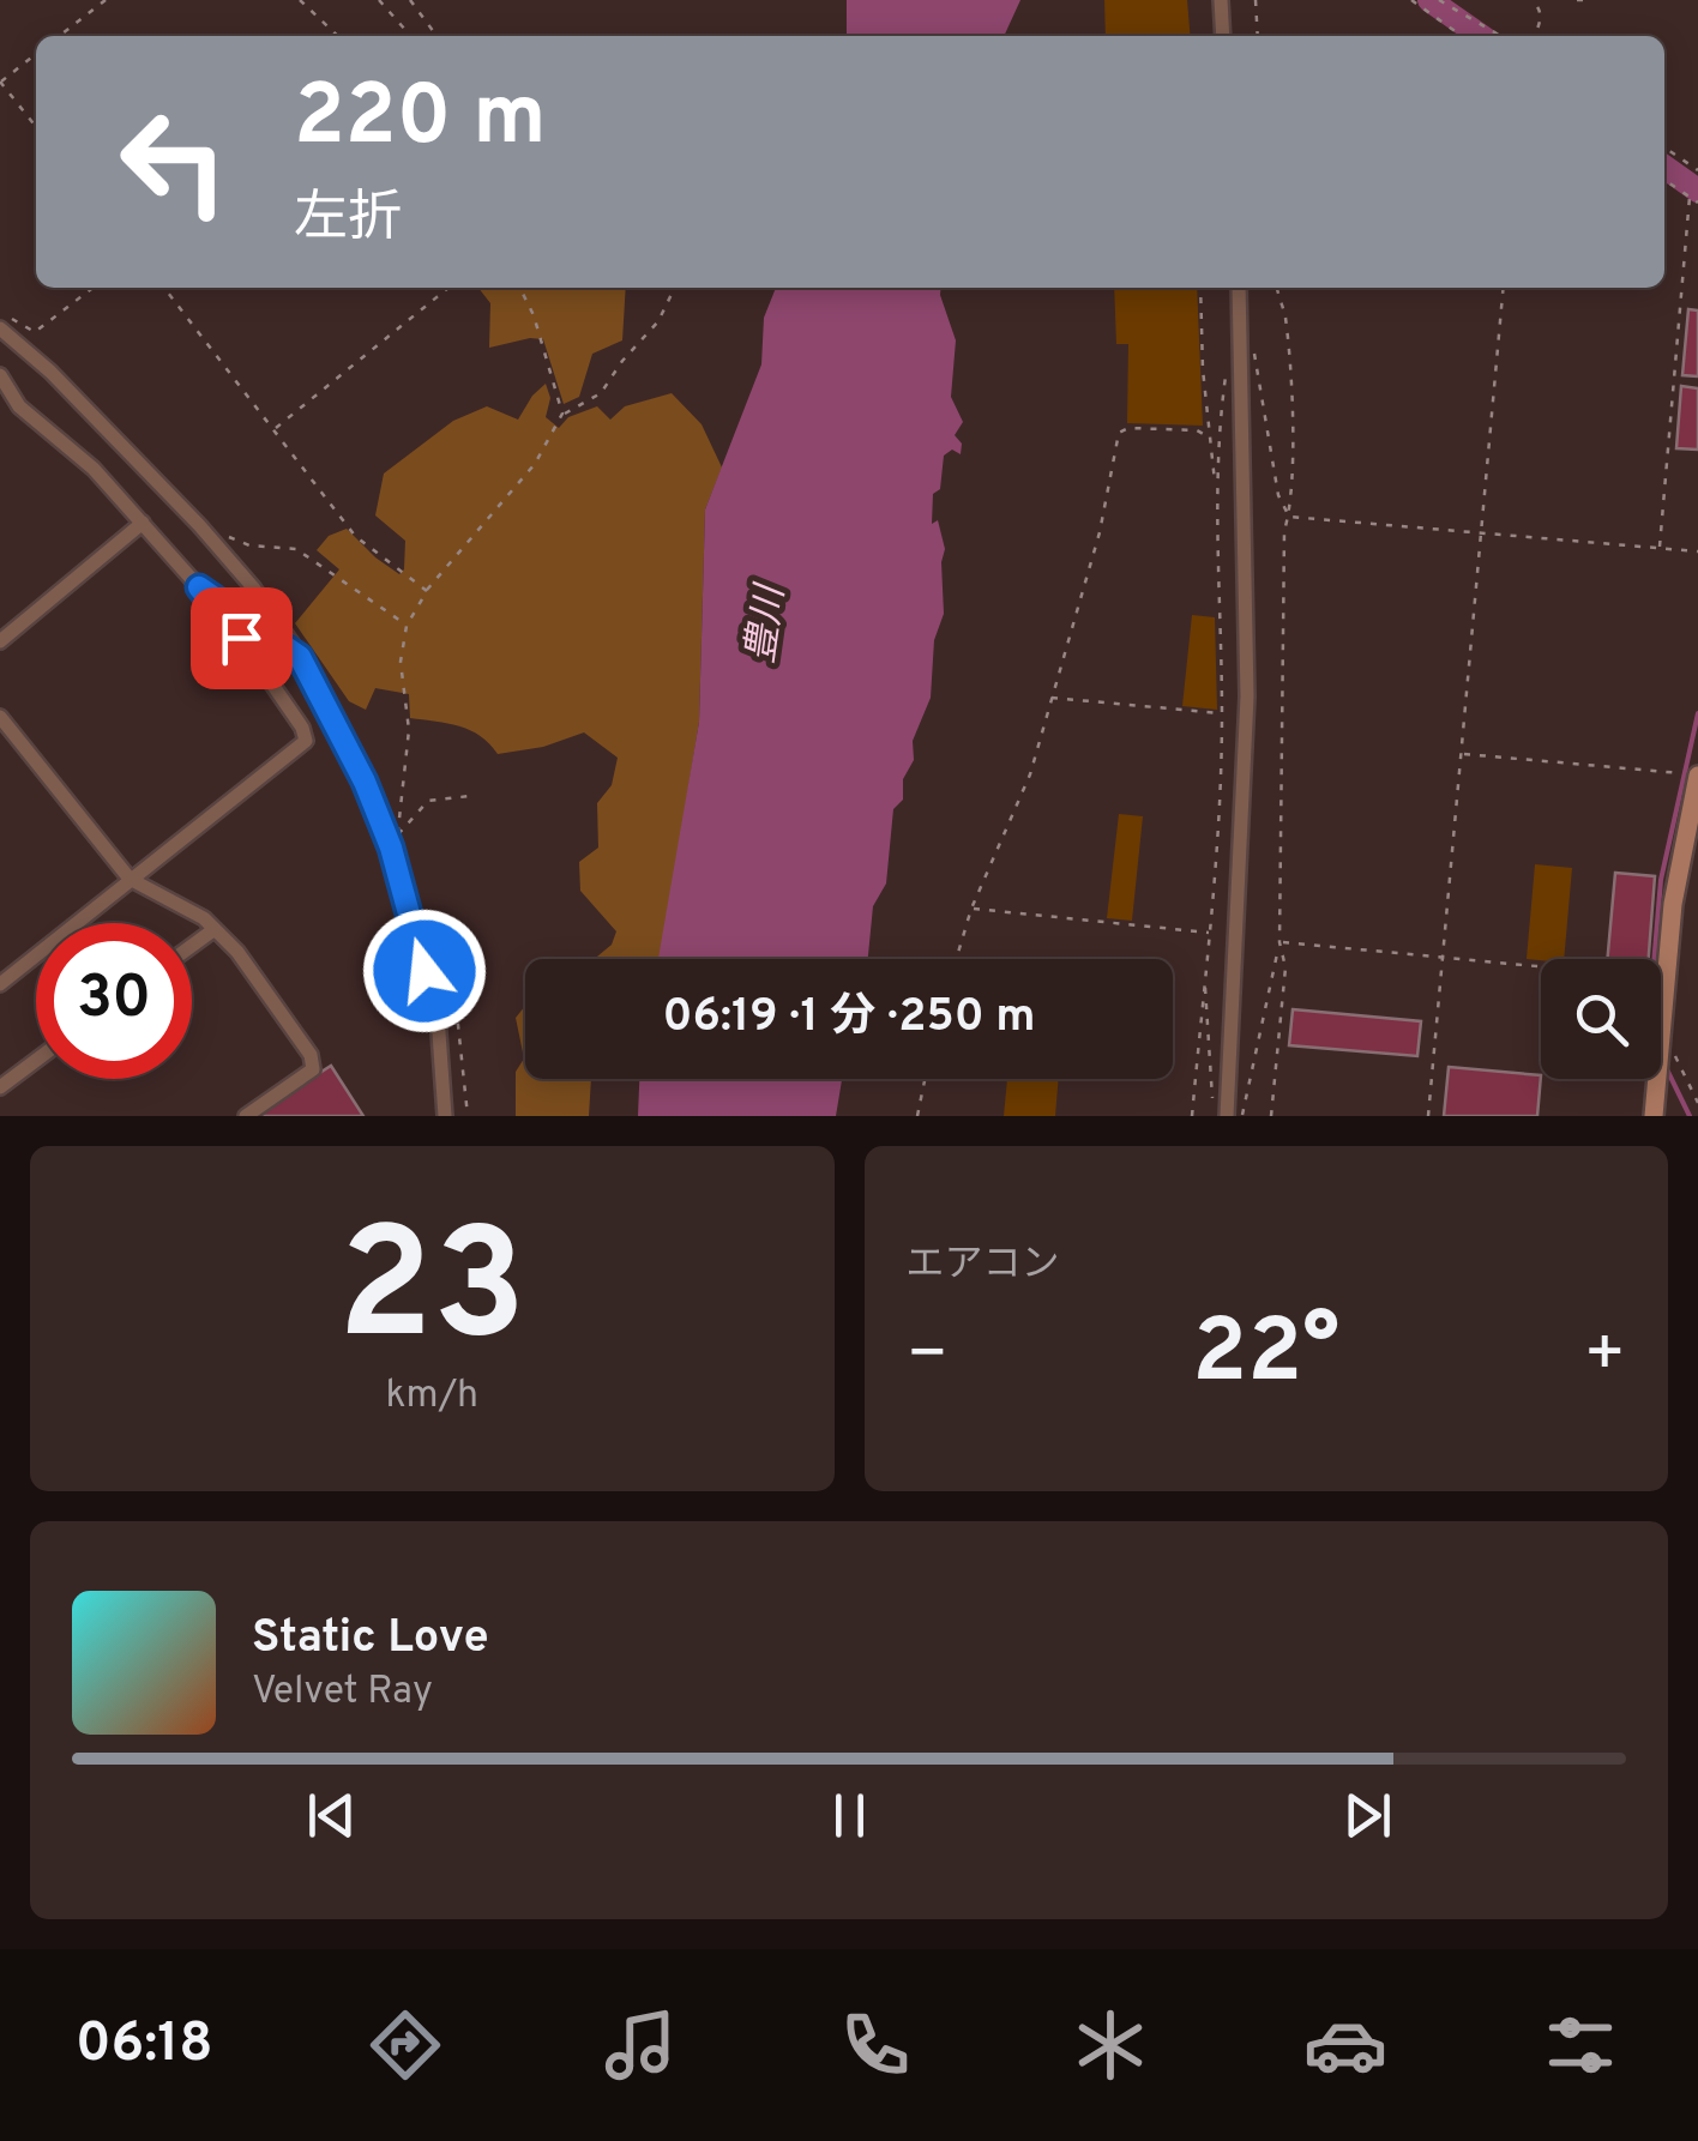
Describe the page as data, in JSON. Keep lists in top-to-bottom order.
{
  "water": ["豊川"],
  "page": {
    "turn": ["220 m", "左折"],
    "limit": "30",
    "trip": "06:19 · 1 分 · 250 m",
    "tile": [
      ["23", "km/h"],
      "エアコン"
    ],
    "heat": ["−", "22°", "+"],
    "song": ["Static Love", "Velvet Ray"],
    "tabs": "06:18"
  }
}
